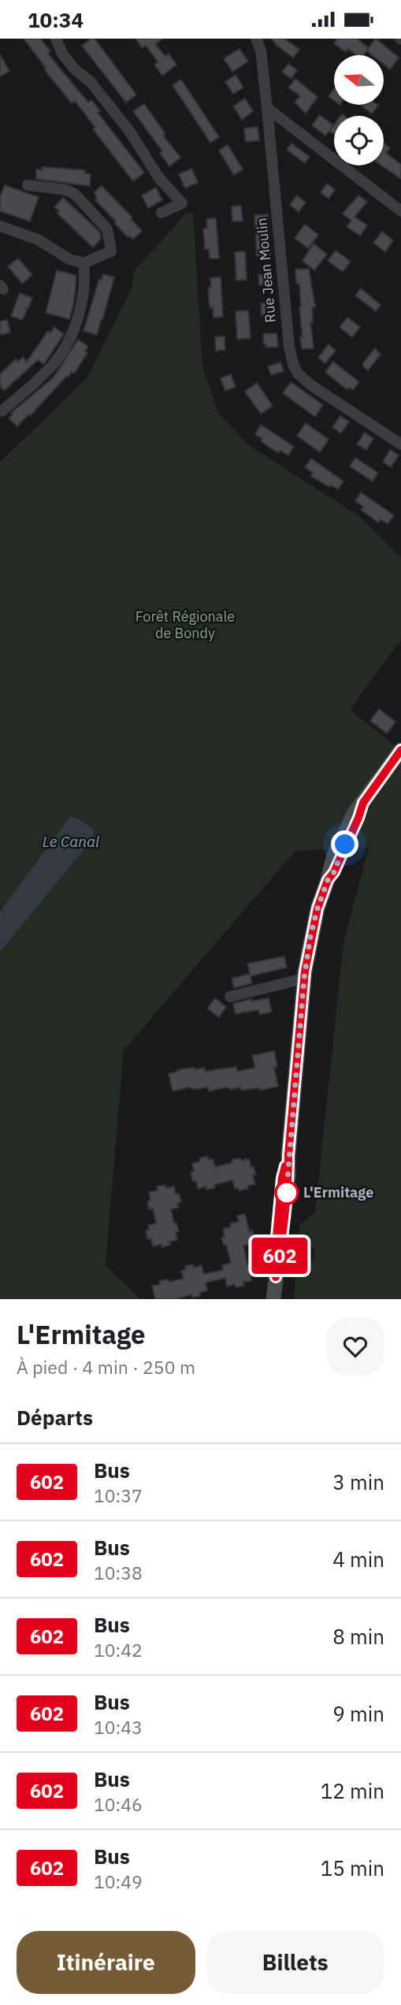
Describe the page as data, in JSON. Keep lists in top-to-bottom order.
{
  "streets": {
    "street": ["Rue Jean Moulin"]
  },
  "water": ["Le Canal"],
  "parks": ["Forêt Régionale de Bondy"],
  "places": ["L'Ermitage"],
  "lines": ["bus line 602"],
  "north": "left",
  "page": {
    "status": "10:34",
    "on_map": "602",
    "heading": [
      ["L'Ermitage", "À pied · 4 min · 250 m"],
      "Départs"
    ],
    "list": [
      {
        "mark": "602",
        "name": "Bus",
        "note": "10:37",
        "value": "3 min"
      },
      {
        "mark": "602",
        "name": "Bus",
        "note": "10:38",
        "value": "4 min"
      },
      {
        "mark": "602",
        "name": "Bus",
        "note": "10:42",
        "value": "8 min"
      },
      {
        "mark": "602",
        "name": "Bus",
        "note": "10:43",
        "value": "9 min"
      },
      {
        "mark": "602",
        "name": "Bus",
        "note": "10:46",
        "value": "12 min"
      },
      {
        "mark": "602",
        "name": "Bus",
        "note": "10:49",
        "value": "15 min"
      }
    ],
    "buttons": ["Itinéraire", "Billets"]
  }
}
